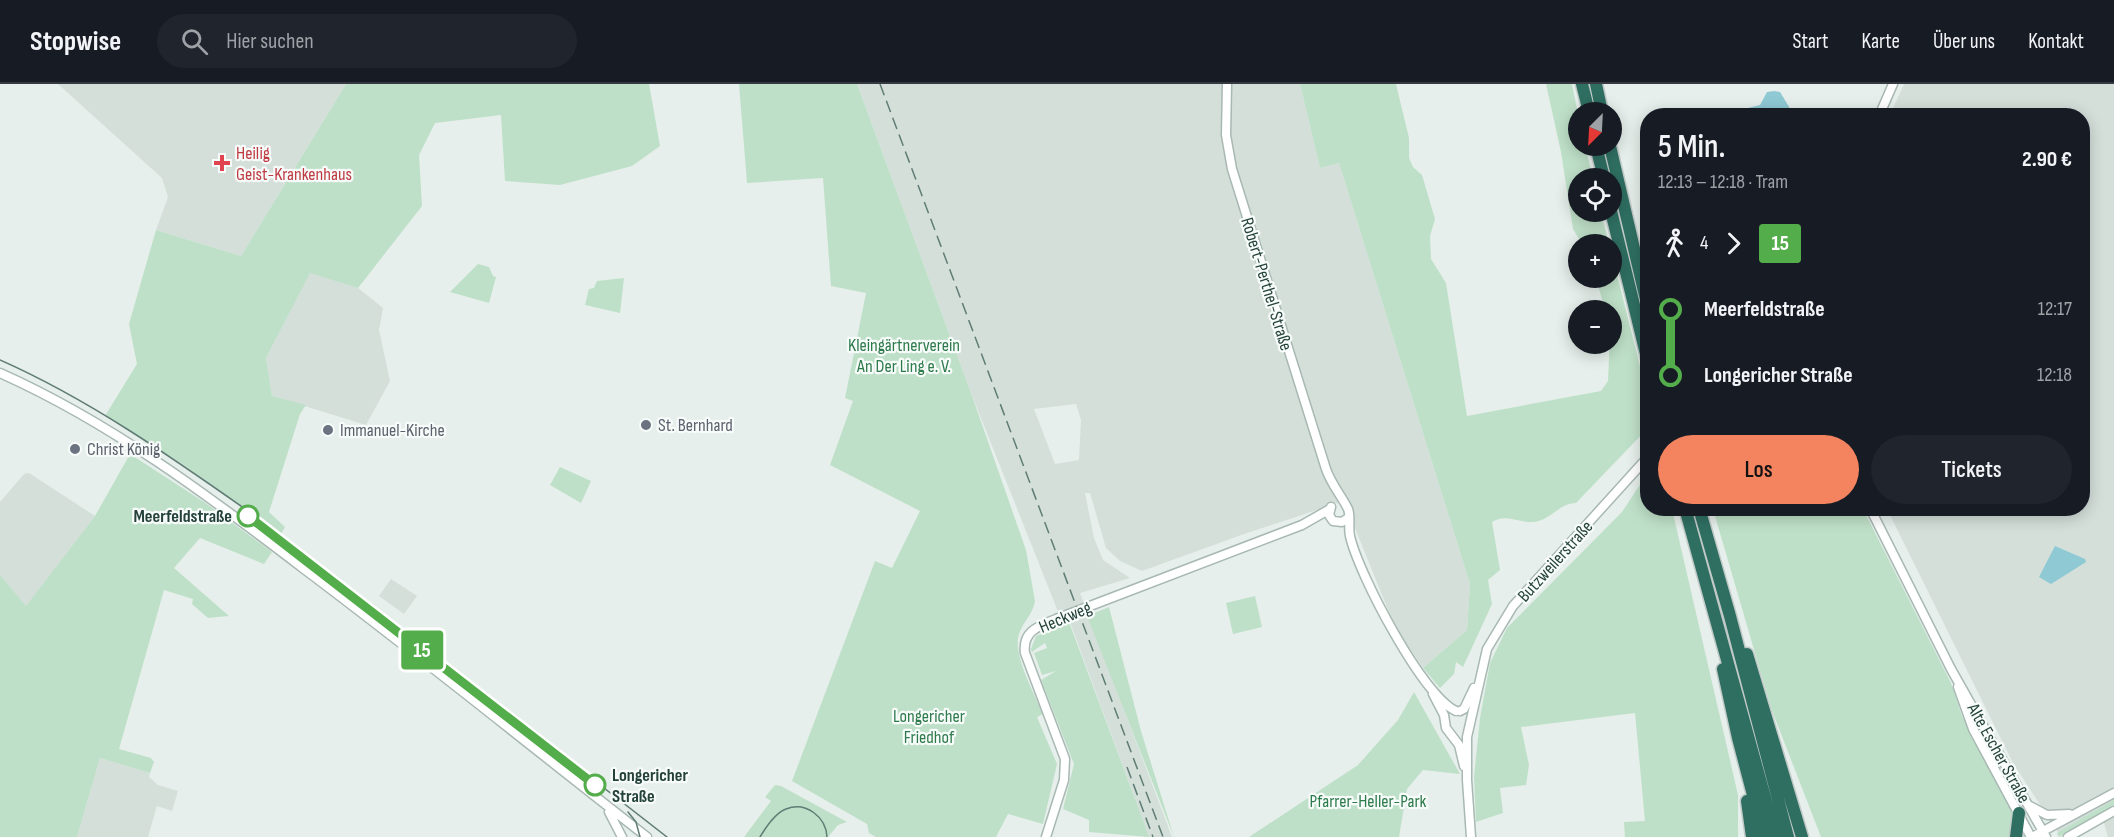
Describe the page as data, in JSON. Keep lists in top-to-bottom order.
{
  "streets": {
    "street": [
      "Robert-Perthel-Straße",
      "Butzweilerstraße",
      "Heckweg",
      "Alte Escher Straße"
    ]
  },
  "crossings": [
    ["Robert-Perthel-Straße", "Heckweg"]
  ],
  "parks": ["Kleingärtnerverein An Der Ling e. V.", "Longericher Friedhof", "Pfarrer-Heller-Park"],
  "places": {
    "health": ["Heilig Geist-Krankenhaus"],
    "other": [
      "St. Bernhard",
      "Immanuel-Kirche",
      "Christ König",
      "Meerfeldstraße",
      "Longericher Straße"
    ]
  },
  "lines": ["tram line 15"],
  "north": "bottom left",
  "page": {
    "header": "Stopwise",
    "search": "Hier suchen",
    "nav": [
      "Start",
      "Karte",
      "Über uns",
      "Kontakt"
    ],
    "on_map": "15",
    "map_buttons": ["+", "−"],
    "heading": ["5 Min.", "12:13 – 12:18 · Tram", "2.90 €"],
    "legs": ["4", "15"],
    "list": [
      {
        "name": "Meerfeldstraße",
        "value": "12:17"
      },
      {
        "name": "Longericher Straße",
        "value": "12:18"
      }
    ],
    "buttons": ["Los", "Tickets"]
  }
}
